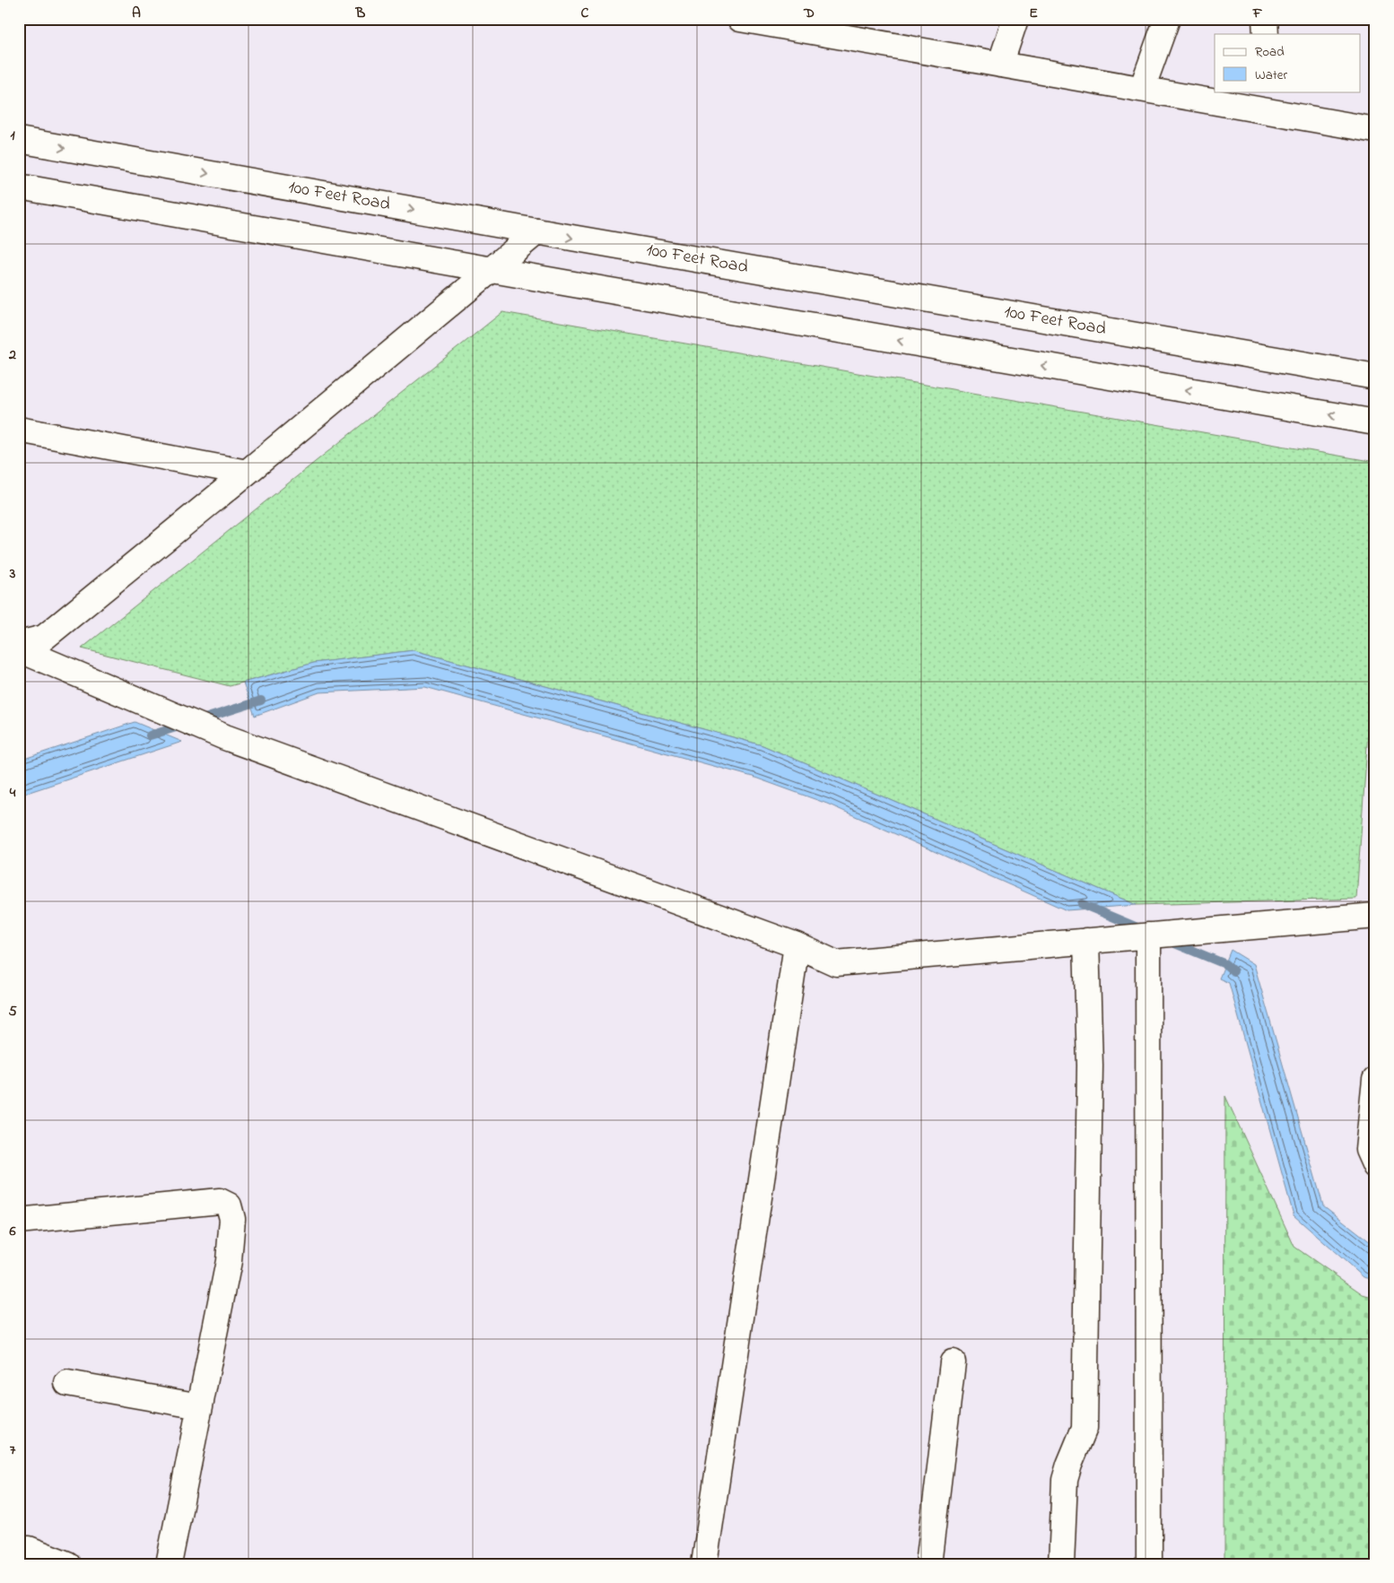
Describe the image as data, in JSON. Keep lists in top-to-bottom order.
{
  "streets": {
    "street": ["100 Feet Road"]
  },
  "legend": ["Road", "Water"],
  "grid": {
    "columns": [
      "A",
      "B",
      "C",
      "D",
      "E",
      "F"
    ],
    "rows": [
      "1",
      "2",
      "3",
      "4",
      "5",
      "6",
      "7"
    ]
  }
}
